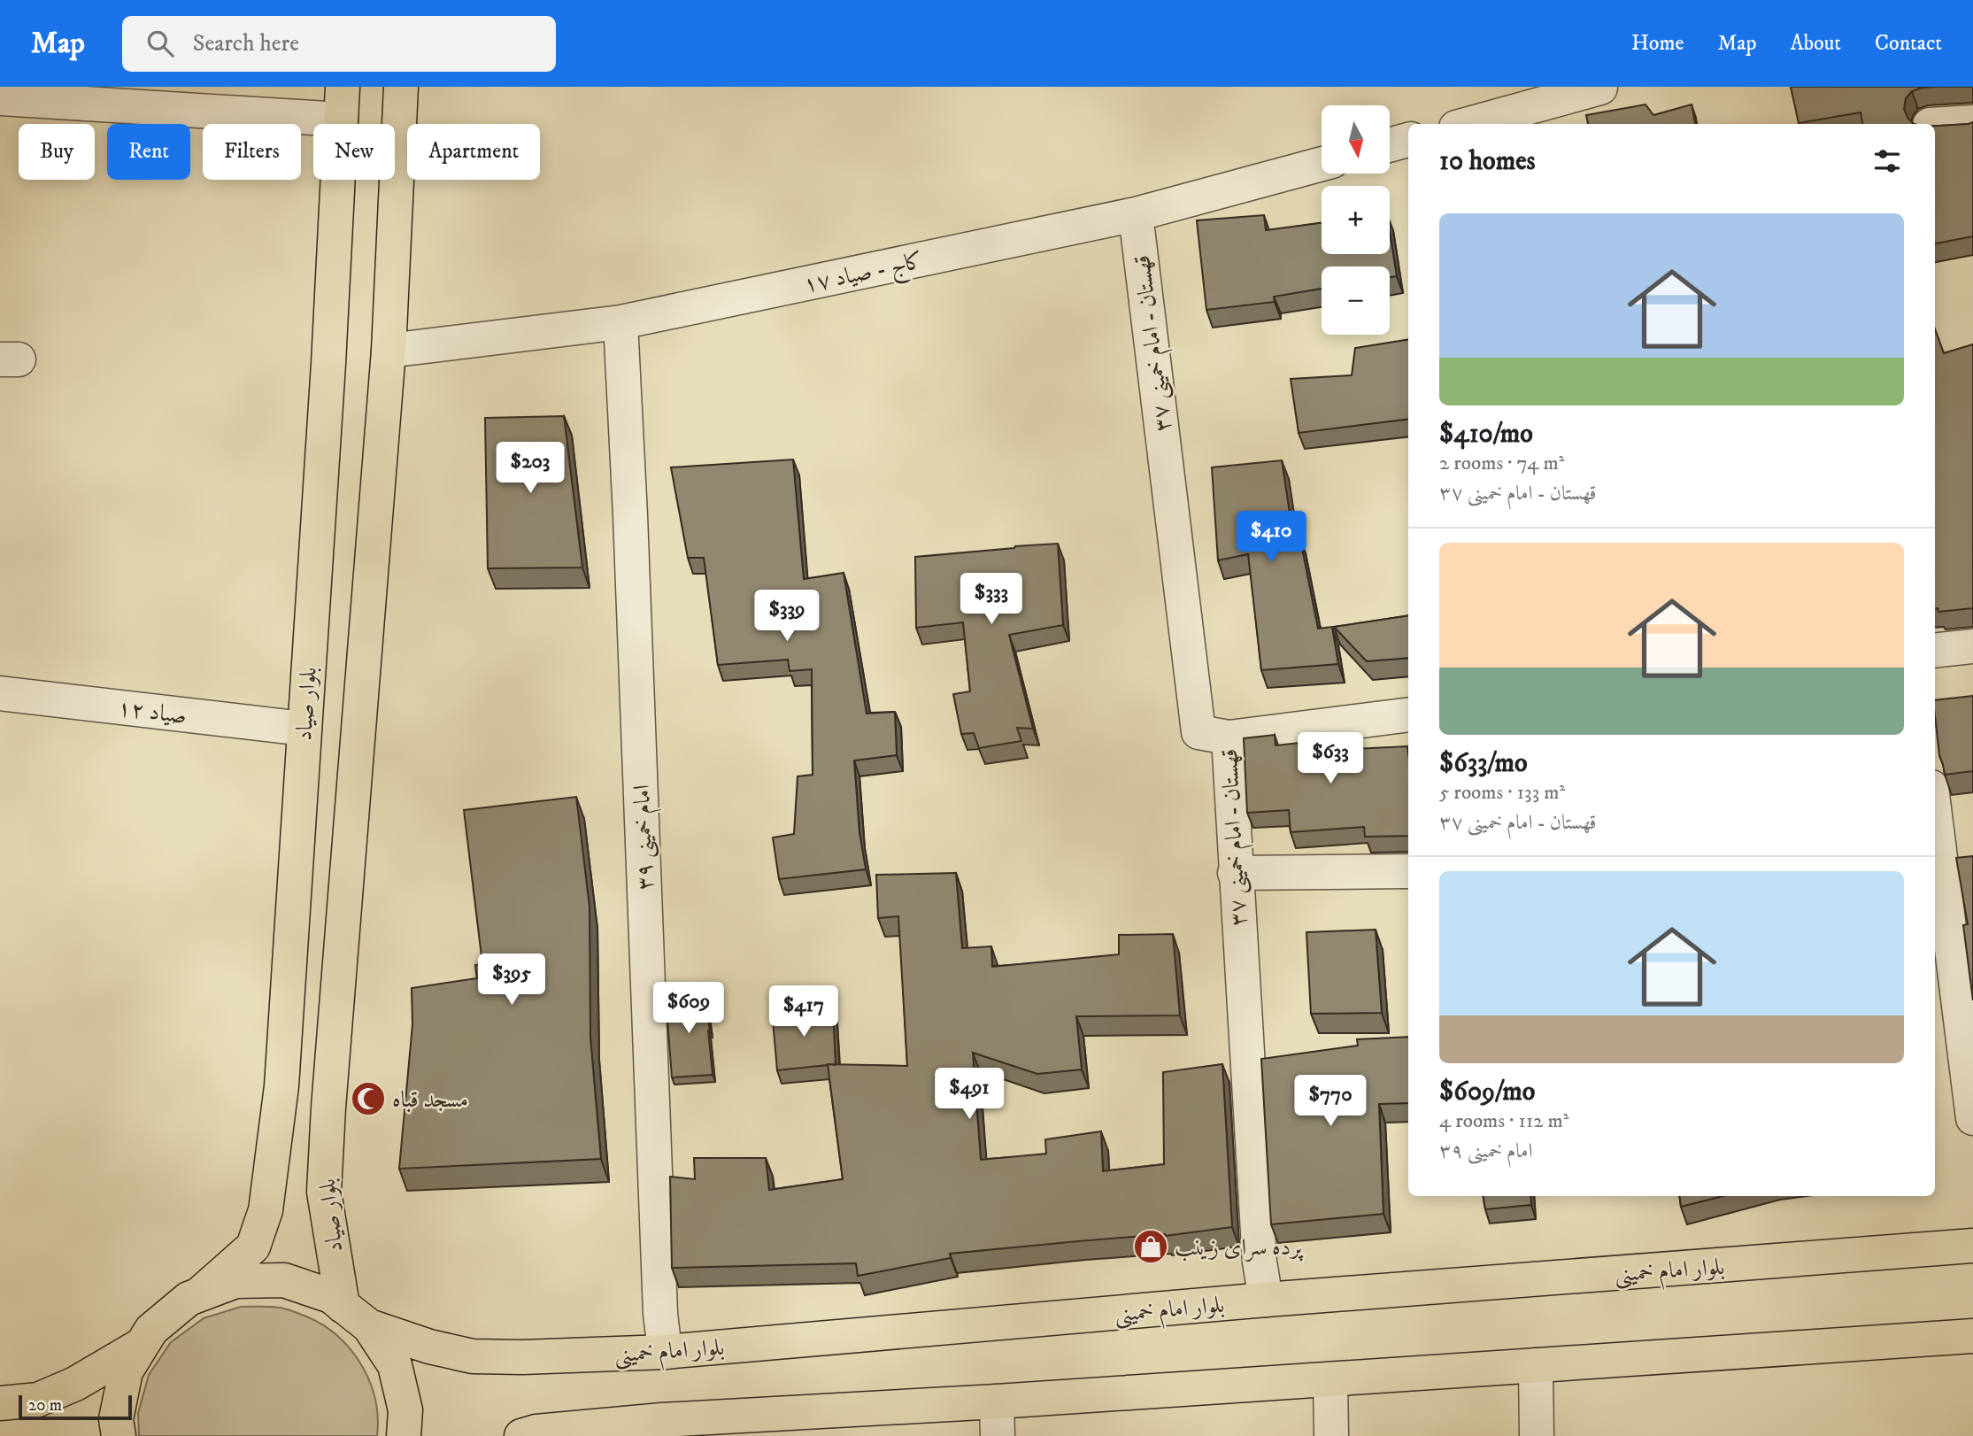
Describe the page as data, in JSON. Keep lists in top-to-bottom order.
{
  "streets": {
    "main road": ["بلوار صیاد", "بلوار امام خمینی"],
    "street": [
      "کاج - صیاد ۱۷",
      "قهستان - امام خمینی ۳۷",
      "صیاد ۱۲",
      "امام خمینی ۳۹"
    ]
  },
  "crossings": [
    ["کاج - صیاد ۱۷", "قهستان - امام خمینی ۳۷"],
    ["کاج - صیاد ۱۷", "بلوار صیاد"],
    ["کاج - صیاد ۱۷", "امام خمینی ۳۹"],
    ["قهستان - امام خمینی ۳۷", "بلوار امام خمینی"],
    ["بلوار صیاد", "صیاد ۱۲"],
    ["امام خمینی ۳۹", "بلوار امام خمینی"]
  ],
  "places": {
    "mosque": ["مسجد قباه"],
    "shop": ["پرده سرای زینب"]
  },
  "scale_bar": "20 m",
  "north": "bottom",
  "page": {
    "header": "Map",
    "search": "Search here",
    "nav": [
      "Home",
      "Map",
      "About",
      "Contact"
    ],
    "map_buttons": ["+", "−"],
    "chip": [
      "Buy",
      "Rent",
      "Filters",
      "New",
      "Apartment"
    ],
    "heading": "10 homes",
    "list": [
      {
        "name": "$410/mo",
        "note": "2 rooms · 74 m² · قهستان - امام خمینی ۳۷"
      },
      {
        "name": "$633/mo",
        "note": "5 rooms · 133 m² · قهستان - امام خمینی ۳۷"
      },
      {
        "name": "$609/mo",
        "note": "4 rooms · 112 m² · امام خمینی ۳۹"
      }
    ],
    "price": [
      "$203",
      "$410",
      "$333",
      "$339",
      "$633",
      "$395",
      "$609",
      "$417",
      "$491",
      "$770"
    ],
    "scale": "20 m"
  }
}
